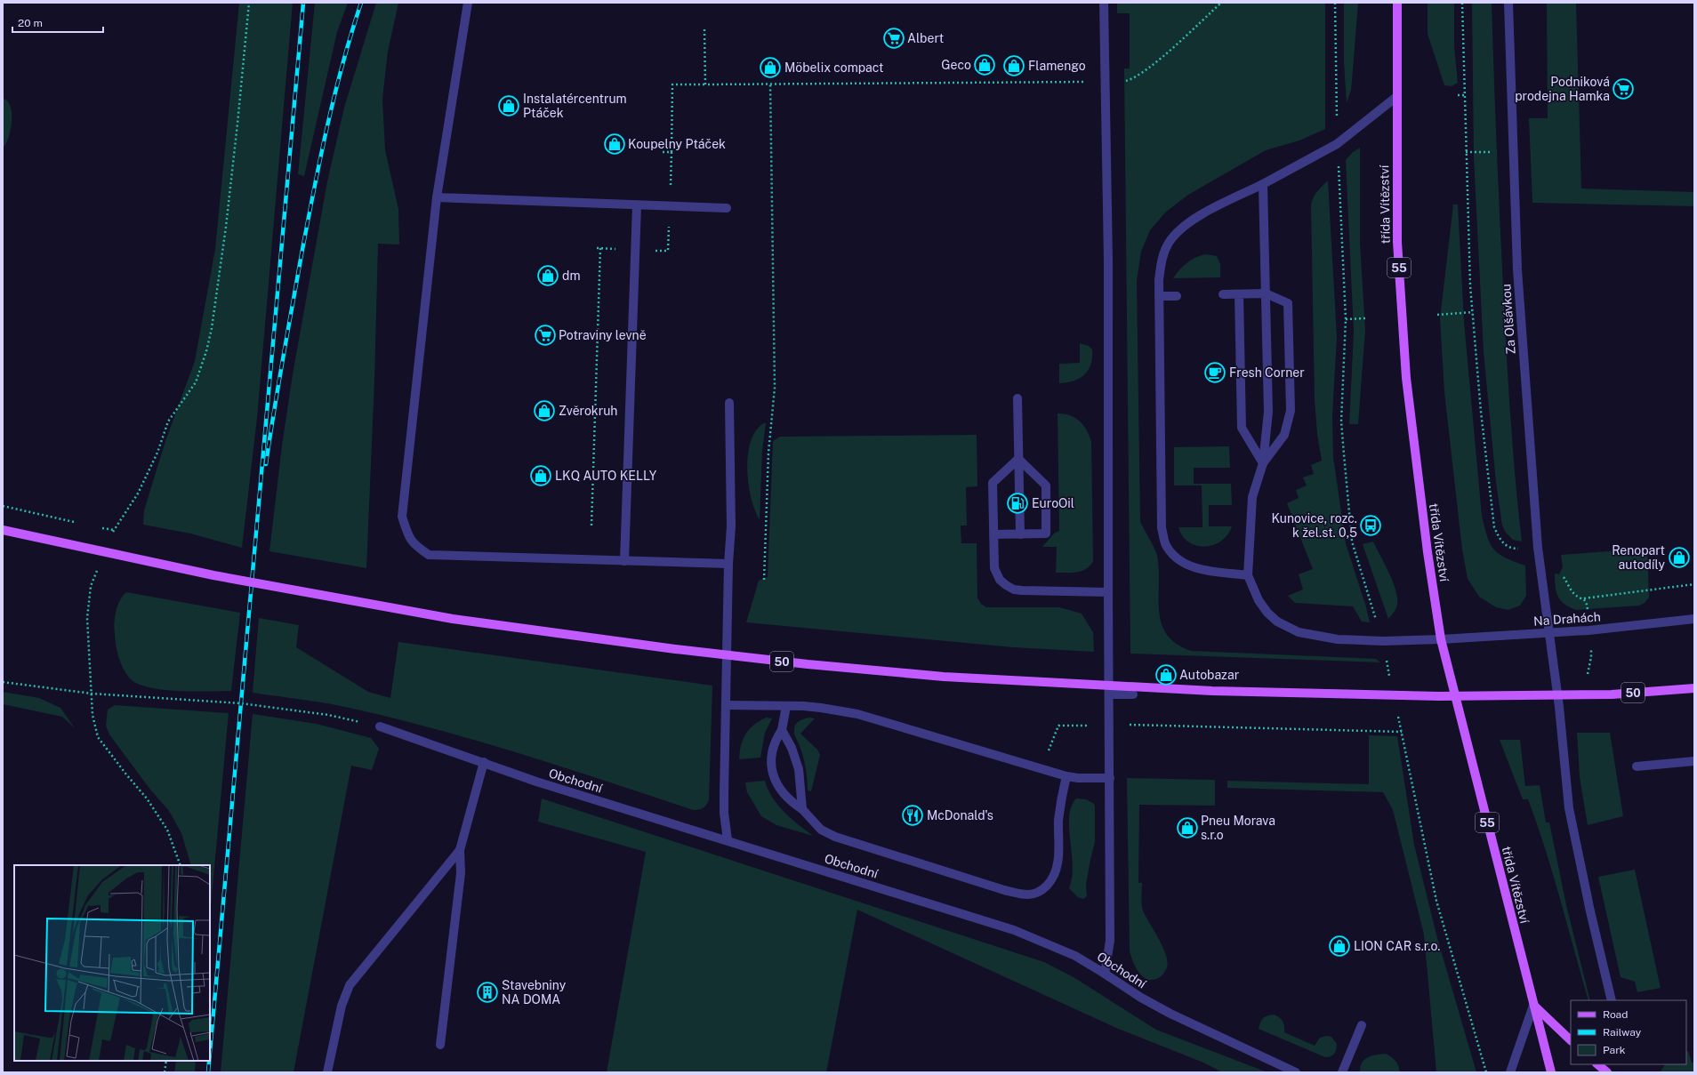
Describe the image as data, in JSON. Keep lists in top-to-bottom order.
{
  "streets": {
    "main road": ["třída Vítězství", "55", "50"],
    "street": ["Za Olšávkou", "Na Drahách", "Obchodní"]
  },
  "crossings": [
    ["třída Vítězství", "Na Drahách"],
    ["Za Olšávkou", "Na Drahách"]
  ],
  "places": {
    "supermarket": ["Albert", "Podniková prodejna Hamka", "Potraviny levně"],
    "shop": [
      "Geco",
      "Flamengo",
      "Möbelix compact",
      "Instalatércentrum Ptáček",
      "Koupelny Ptáček",
      "dm",
      "Zvěrokruh",
      "LKQ AUTO KELLY",
      "Renopart autodíly",
      "Autobazar",
      "Pneu Morava s.r.o",
      "LION CAR s.r.o."
    ],
    "cafe": ["Fresh Corner"],
    "fuel station": ["EuroOil"],
    "bus stop": ["Kunovice, rozc. k žel.st. 0,5"],
    "restaurant": ["McDonald's"],
    "building": ["Stavebniny NA DOMA"]
  },
  "legend": ["Road", "Railway", "Park"],
  "scale_bar": "20 m"
}
